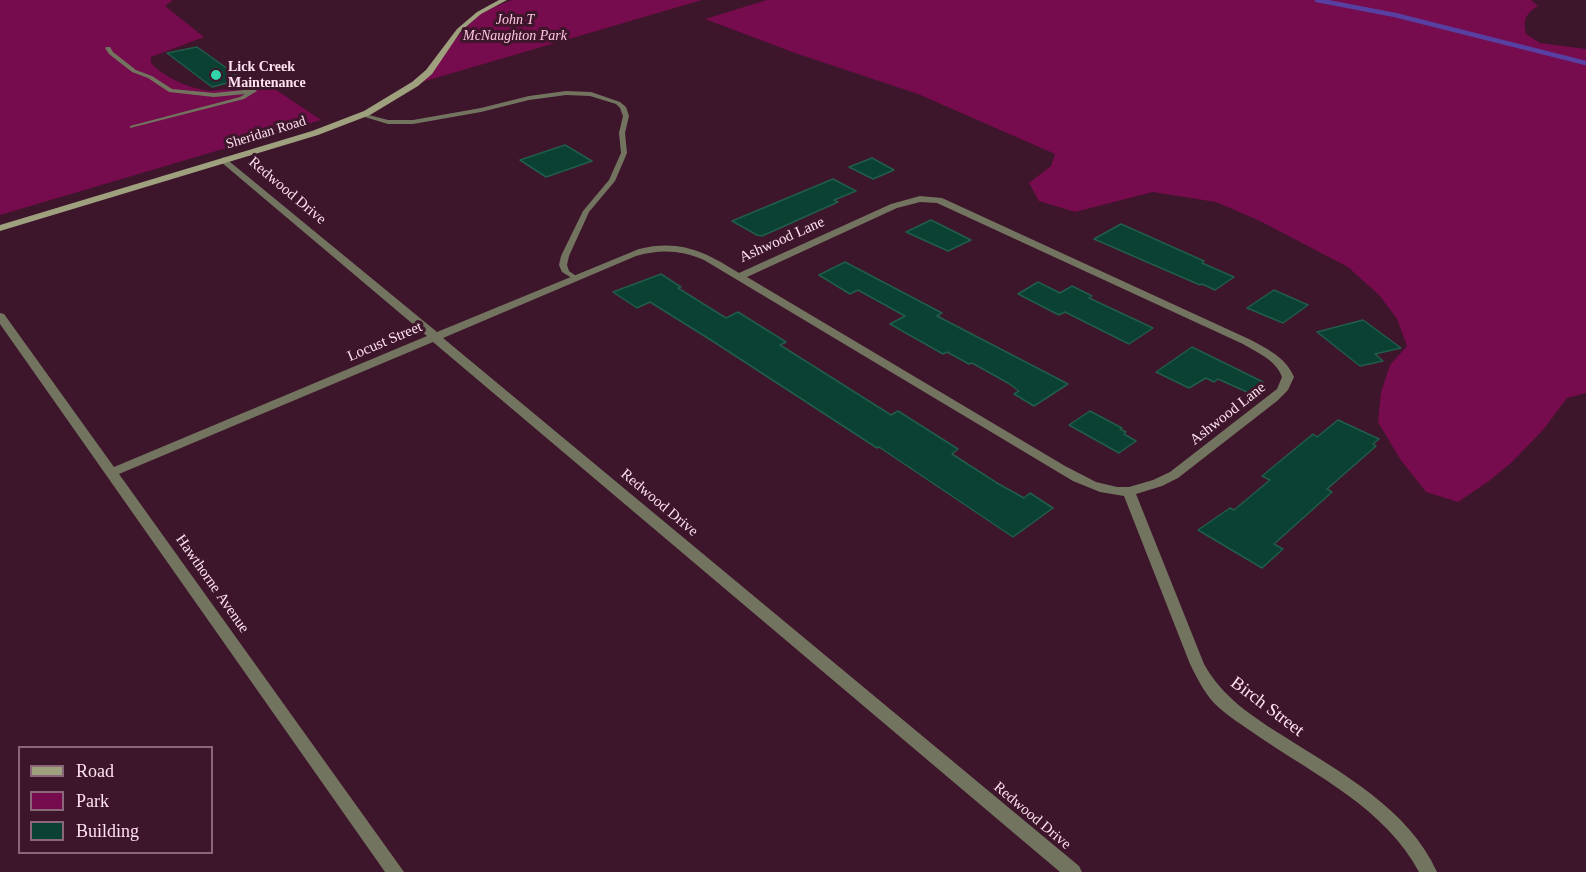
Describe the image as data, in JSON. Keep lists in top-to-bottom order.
{
  "streets": {
    "street": [
      "Sheridan Road",
      "Redwood Drive",
      "Ashwood Lane",
      "Locust Street",
      "Hawthorne Avenue",
      "Birch Street"
    ]
  },
  "crossings": [
    ["Sheridan Road", "Redwood Drive"],
    ["Redwood Drive", "Locust Street"],
    ["Ashwood Lane", "Locust Street"],
    ["Ashwood Lane", "Birch Street"],
    ["Locust Street", "Hawthorne Avenue"]
  ],
  "parks": ["John T McNaughton Park"],
  "places": ["Lick Creek Maintenance"],
  "legend": ["Road", "Park", "Building"]
}
